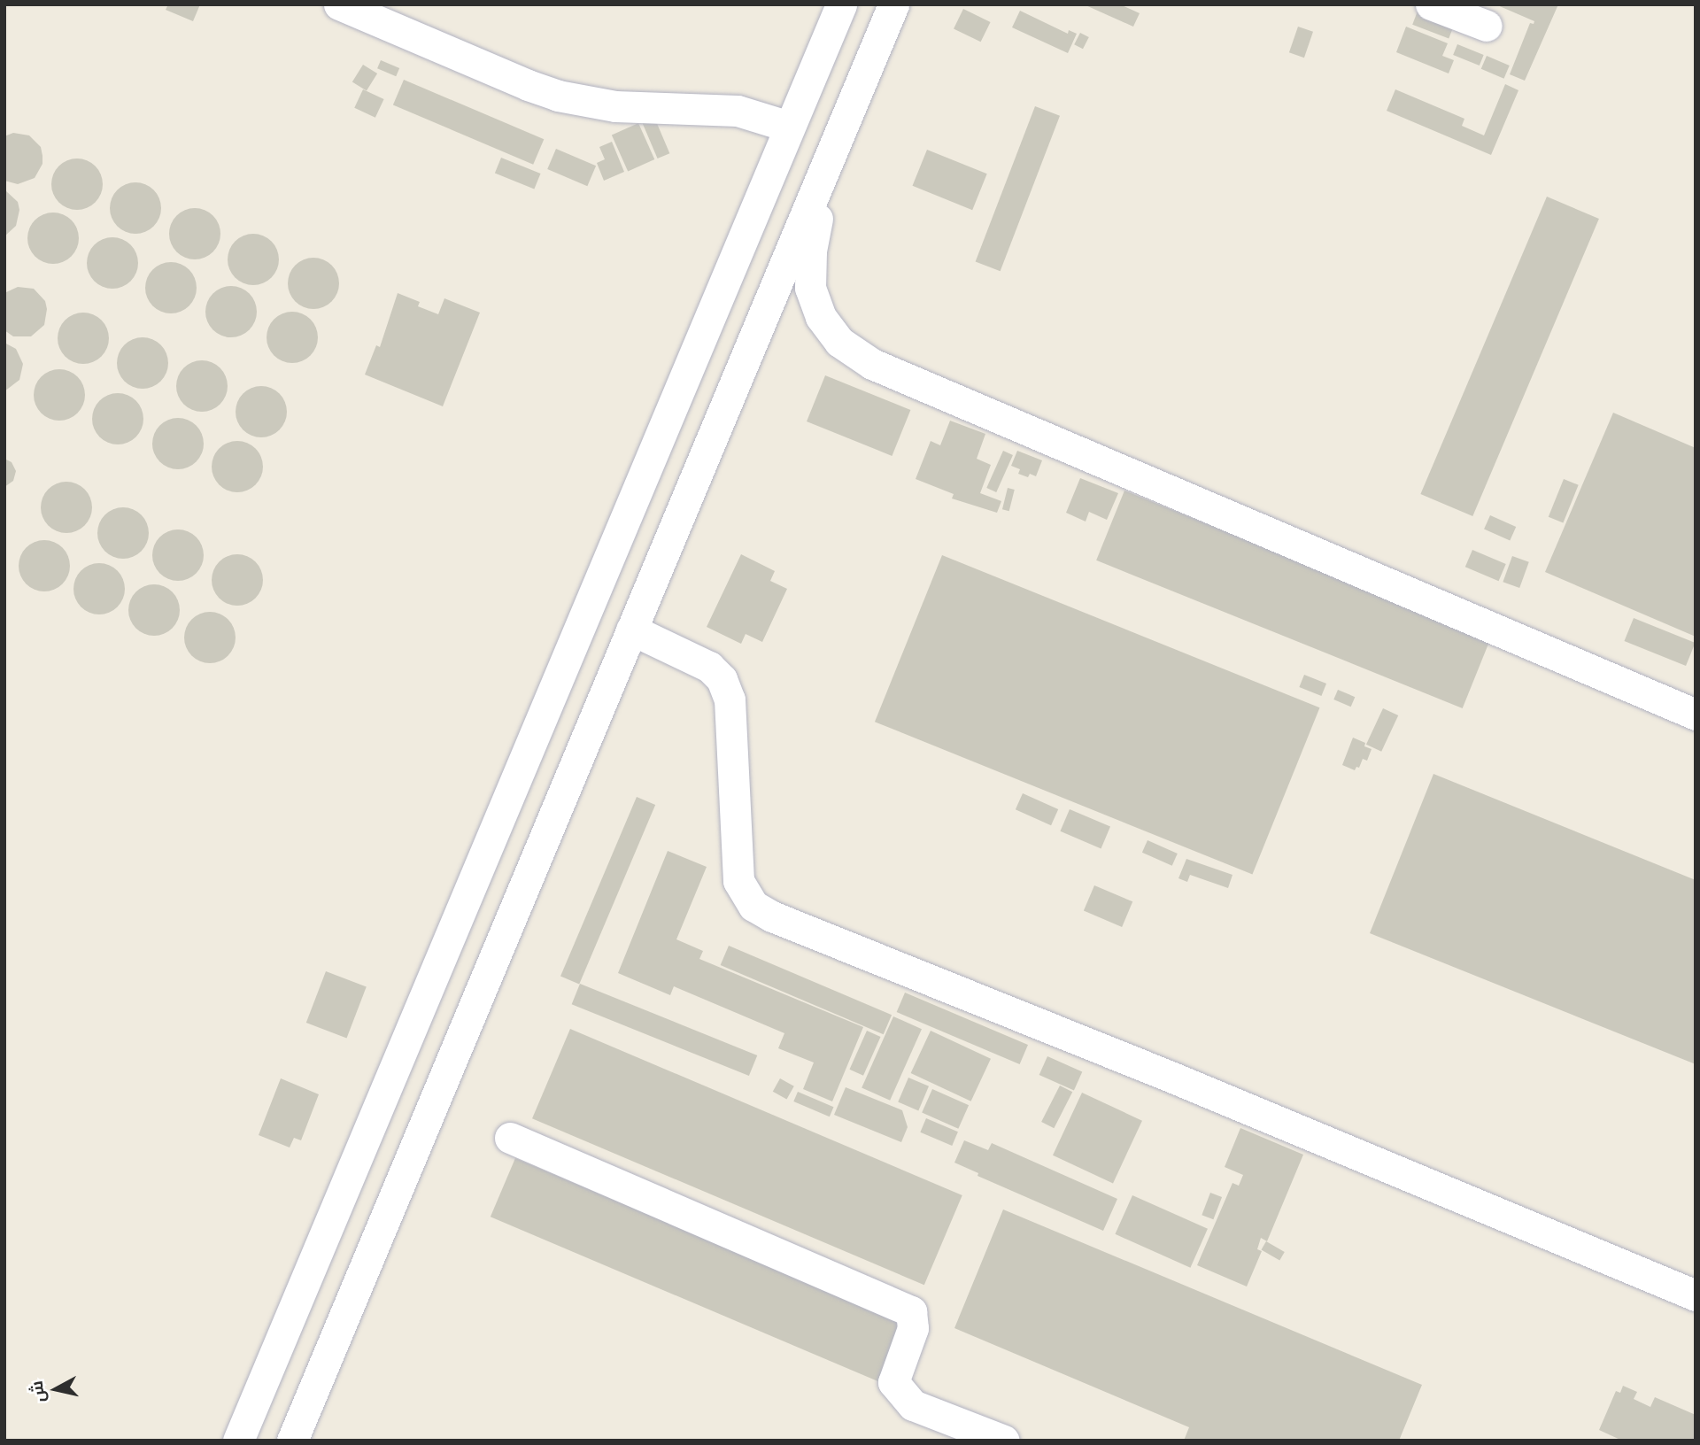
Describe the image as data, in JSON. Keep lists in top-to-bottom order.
{
  "north": "left"
}
